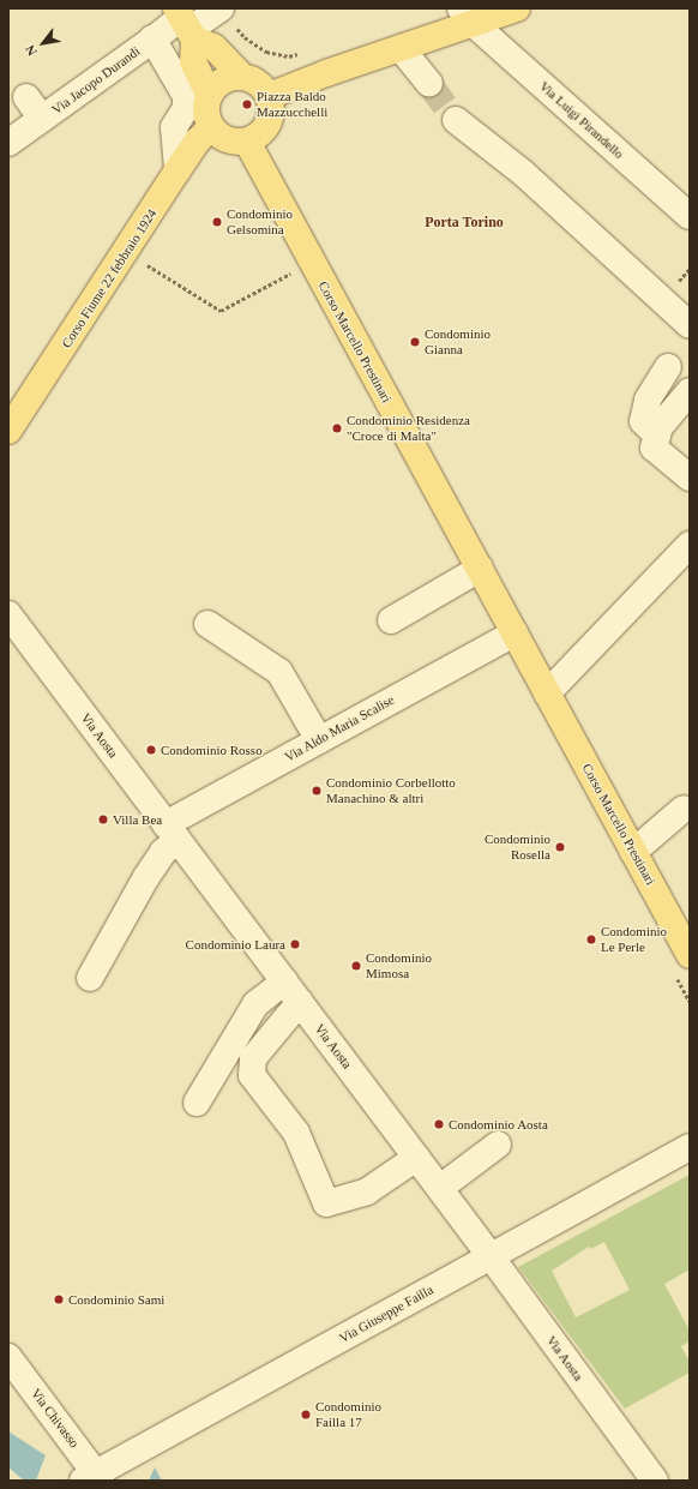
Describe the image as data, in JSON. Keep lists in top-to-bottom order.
{
  "streets": {
    "main road": ["Corso Fiume 22 febbraio 1924", "Corso Marcello Prestinari"],
    "street": [
      "Via Jacopo Durandi",
      "Via Luigi Pirandello",
      "Via Aldo Maria Scalise",
      "Via Aosta",
      "Via Giuseppe Failla",
      "Via Chivasso"
    ]
  },
  "crossings": [
    ["Corso Fiume 22 febbraio 1924", "Corso Marcello Prestinari"],
    ["Corso Marcello Prestinari", "Via Aldo Maria Scalise"],
    ["Via Aldo Maria Scalise", "Via Aosta"],
    ["Via Aosta", "Via Giuseppe Failla"],
    ["Via Giuseppe Failla", "Via Chivasso"]
  ],
  "districts": ["Porta Torino"],
  "places": [
    "Piazza Baldo Mazzucchelli",
    "Condominio Gelsomina",
    "Condominio Gianna",
    "Condominio Residenza \"Croce di Malta\"",
    "Condominio Rosso",
    "Condominio Corbellotto Manachino & altri",
    "Villa Bea",
    "Condominio Rosella",
    "Condominio Le Perle",
    "Condominio Laura",
    "Condominio Mimosa",
    "Condominio Aosta",
    "Condominio Sami",
    "Condominio Failla 17"
  ],
  "north": "bottom left"
}
